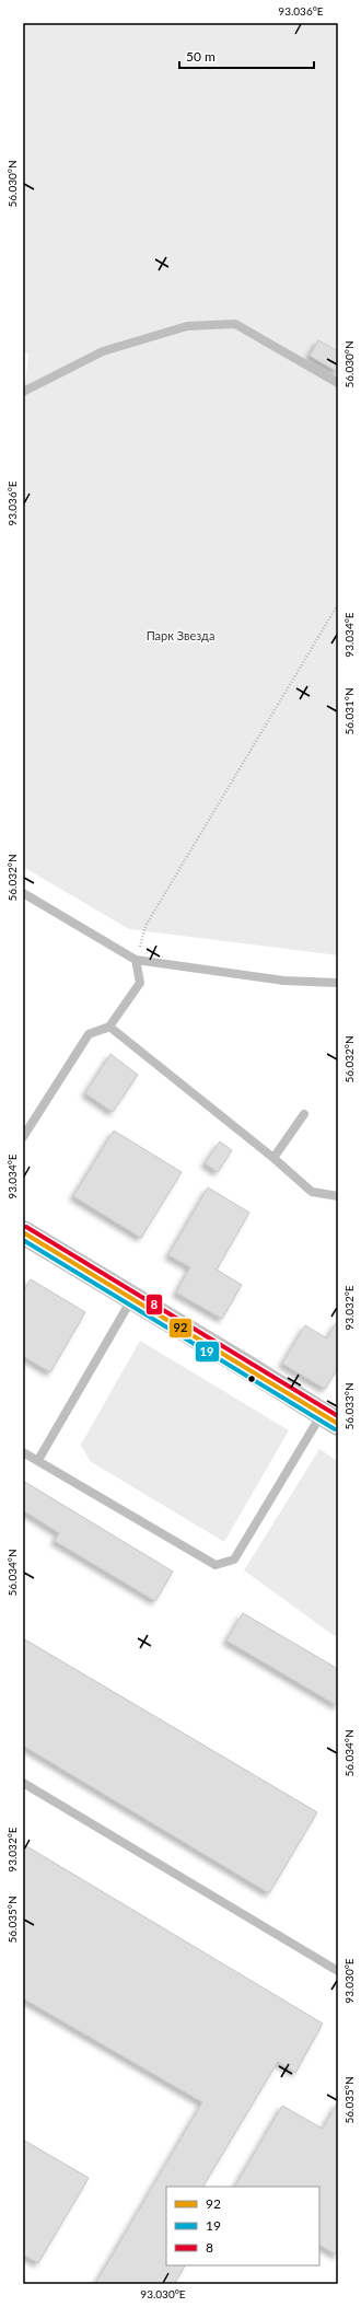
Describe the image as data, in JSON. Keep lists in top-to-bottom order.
{
  "parks": ["Парк Звезда"],
  "lines": ["transit line 8", "transit line 92", "transit line 19"],
  "legend": ["92", "19", "8"],
  "scale_bar": "50 m",
  "coordinates": [
    "93.036°E",
    "56.030°N",
    "93.034°E",
    "56.031°N",
    "56.032°N",
    "93.032°E",
    "56.033°N",
    "56.034°N",
    "56.035°N",
    "93.030°E"
  ]
}
